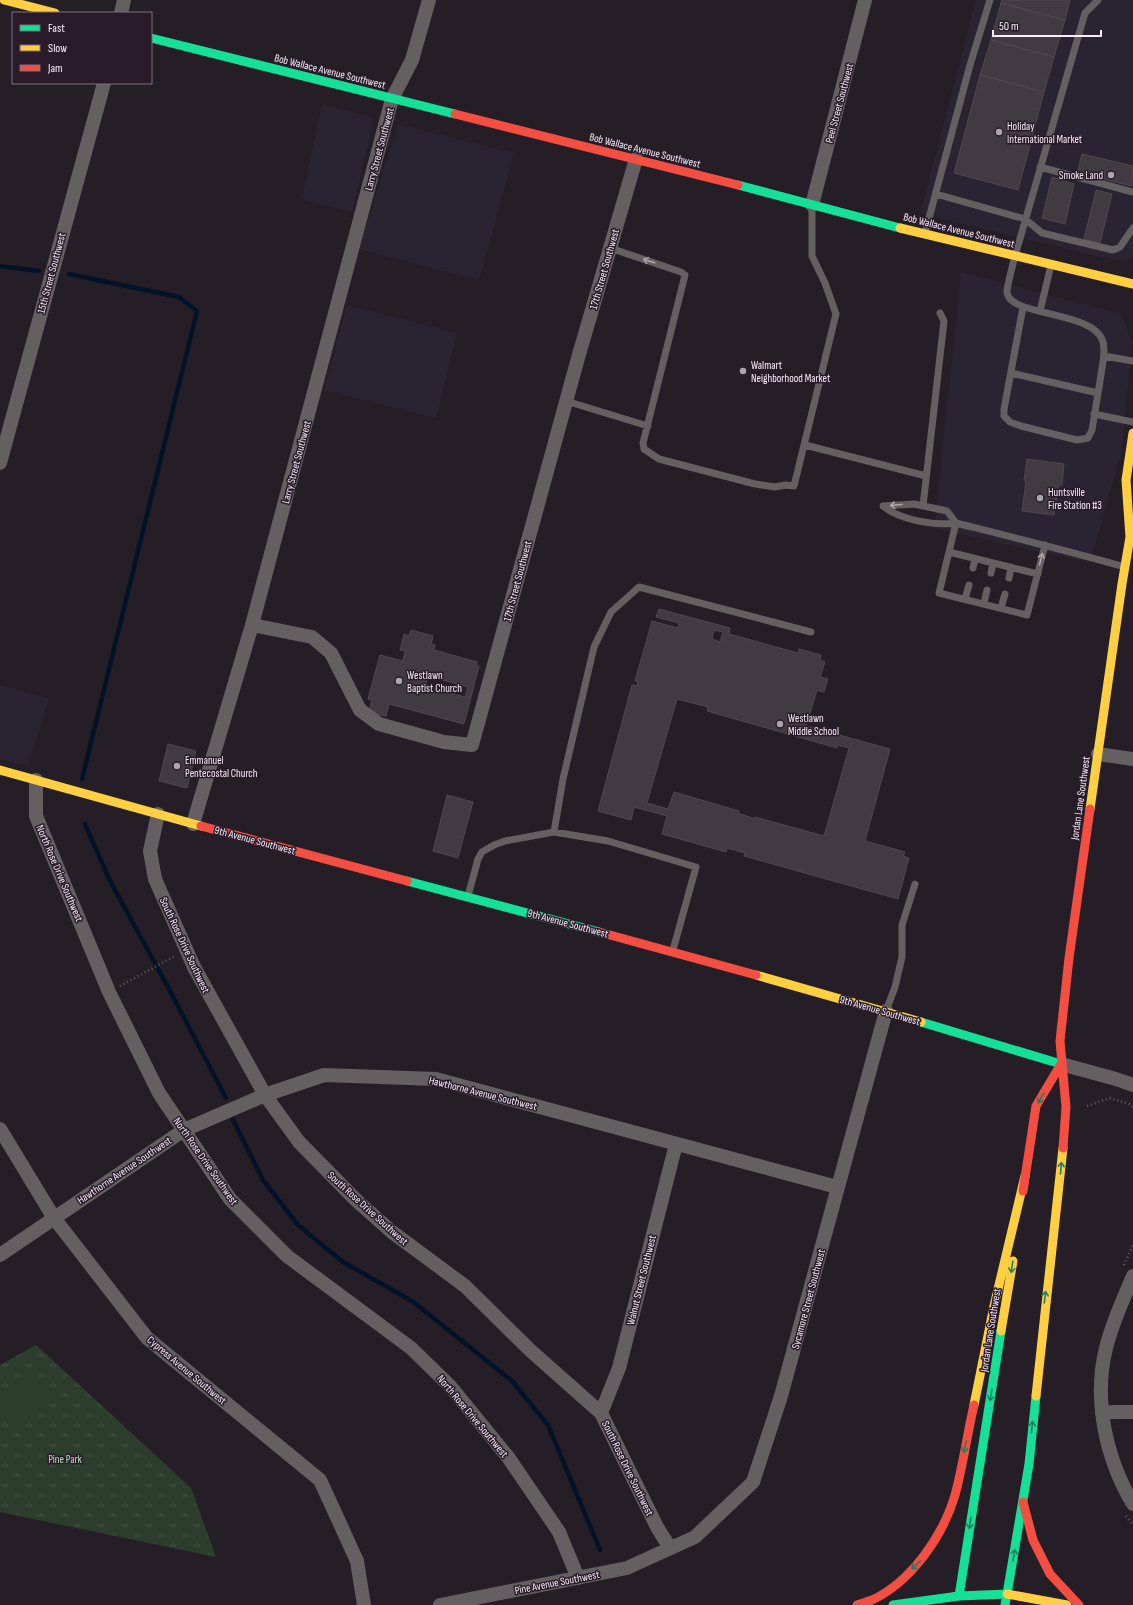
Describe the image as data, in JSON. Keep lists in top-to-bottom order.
{
  "streets": {
    "main road": ["Bob Wallace Avenue Southwest", "Jordan Lane Southwest", "9th Avenue Southwest"],
    "street": [
      "Peel Street Southwest",
      "Larry Street Southwest",
      "17th Street Southwest",
      "15th Street Southwest",
      "North Rose Drive Southwest",
      "South Rose Drive Southwest",
      "Hawthorne Avenue Southwest",
      "Walnut Street Southwest",
      "Sycamore Street Southwest",
      "Cypress Avenue Southwest",
      "Pine Avenue Southwest"
    ]
  },
  "crossings": [
    ["Bob Wallace Avenue Southwest", "Peel Street Southwest"],
    ["Bob Wallace Avenue Southwest", "Larry Street Southwest"],
    ["Bob Wallace Avenue Southwest", "17th Street Southwest"],
    ["Larry Street Southwest", "17th Street Southwest"],
    ["Larry Street Southwest", "9th Avenue Southwest"],
    ["Jordan Lane Southwest", "9th Avenue Southwest"],
    ["9th Avenue Southwest", "North Rose Drive Southwest"],
    ["9th Avenue Southwest", "South Rose Drive Southwest"],
    ["9th Avenue Southwest", "Sycamore Street Southwest"],
    ["North Rose Drive Southwest", "Hawthorne Avenue Southwest"],
    ["North Rose Drive Southwest", "Pine Avenue Southwest"],
    ["South Rose Drive Southwest", "Hawthorne Avenue Southwest"],
    ["South Rose Drive Southwest", "Walnut Street Southwest"],
    ["South Rose Drive Southwest", "Sycamore Street Southwest"],
    ["South Rose Drive Southwest", "Pine Avenue Southwest"],
    ["Hawthorne Avenue Southwest", "Walnut Street Southwest"],
    ["Hawthorne Avenue Southwest", "Sycamore Street Southwest"],
    ["Hawthorne Avenue Southwest", "Cypress Avenue Southwest"],
    ["Sycamore Street Southwest", "Pine Avenue Southwest"]
  ],
  "parks": ["Pine Park"],
  "places": [
    "Holiday International Market",
    "Smoke Land",
    "Walmart Neighborhood Market",
    "Huntsville Fire Station #3",
    "Westlawn Baptist Church",
    "Westlawn Middle School",
    "Emmanuel Pentecostal Church"
  ],
  "legend": ["Fast", "Slow", "Jam"],
  "scale_bar": "50 m"
}
